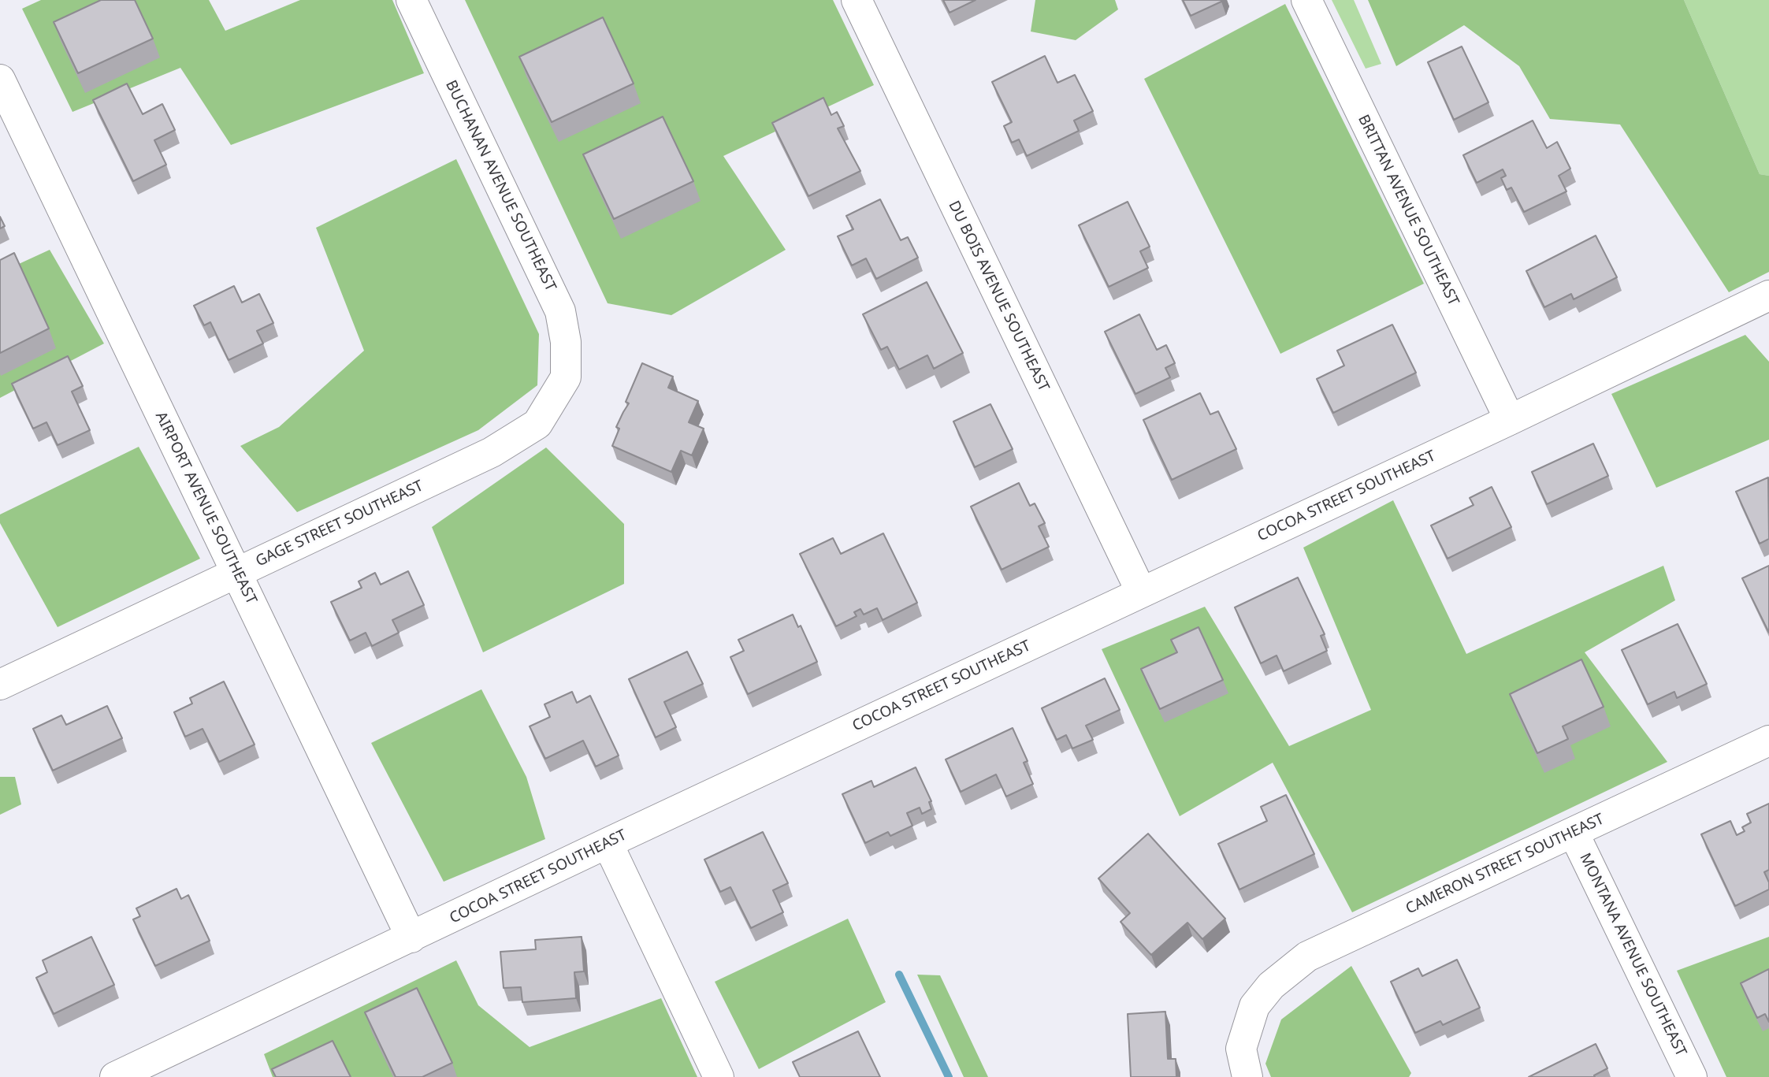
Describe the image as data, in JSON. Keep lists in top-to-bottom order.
{
  "streets": {
    "street": [
      "BUCHANAN AVENUE SOUTHEAST",
      "BRITTAN AVENUE SOUTHEAST",
      "DU BOIS AVENUE SOUTHEAST",
      "COCOA STREET SOUTHEAST",
      "AIRPORT AVENUE SOUTHEAST",
      "GAGE STREET SOUTHEAST",
      "CAMERON STREET SOUTHEAST",
      "MONTANA AVENUE SOUTHEAST"
    ]
  },
  "crossings": [
    ["BUCHANAN AVENUE SOUTHEAST", "GAGE STREET SOUTHEAST"],
    ["BRITTAN AVENUE SOUTHEAST", "COCOA STREET SOUTHEAST"],
    ["DU BOIS AVENUE SOUTHEAST", "COCOA STREET SOUTHEAST"],
    ["COCOA STREET SOUTHEAST", "AIRPORT AVENUE SOUTHEAST"],
    ["AIRPORT AVENUE SOUTHEAST", "GAGE STREET SOUTHEAST"],
    ["CAMERON STREET SOUTHEAST", "MONTANA AVENUE SOUTHEAST"]
  ]
}
